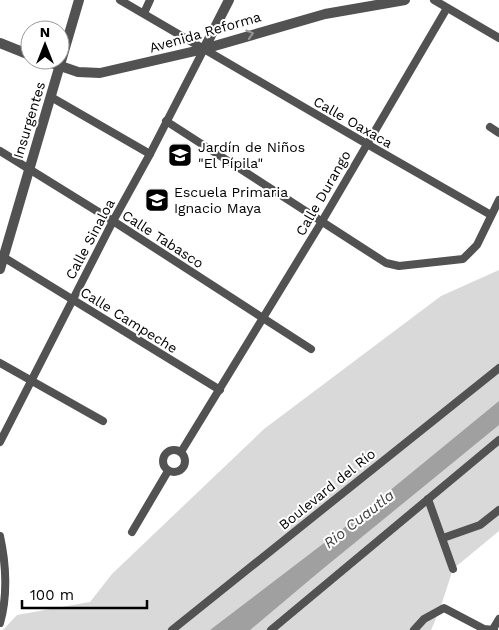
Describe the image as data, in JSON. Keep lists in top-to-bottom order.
{
  "streets": {
    "street": [
      "Avenida Reforma",
      "Insurgentes",
      "Calle Oaxaca",
      "Calle Durango",
      "Calle Sinaloa",
      "Calle Tabasco",
      "Calle Campeche",
      "Boulevard del Río"
    ]
  },
  "crossings": [
    ["Avenida Reforma", "Calle Oaxaca"],
    ["Avenida Reforma", "Calle Sinaloa"],
    ["Insurgentes", "Calle Tabasco"],
    ["Insurgentes", "Calle Campeche"],
    ["Calle Oaxaca", "Calle Durango"],
    ["Calle Oaxaca", "Calle Sinaloa"],
    ["Calle Durango", "Calle Tabasco"],
    ["Calle Durango", "Calle Campeche"],
    ["Calle Sinaloa", "Calle Tabasco"],
    ["Calle Sinaloa", "Calle Campeche"]
  ],
  "one_way": ["Avenida Reforma"],
  "water": ["Rio Cuautla"],
  "places": {
    "school or university": ["Jardín de Niños \"El Pípila\"", "Escuela Primaria Ignacio Maya"]
  },
  "scale_bar": "100 m",
  "north": "top"
}
